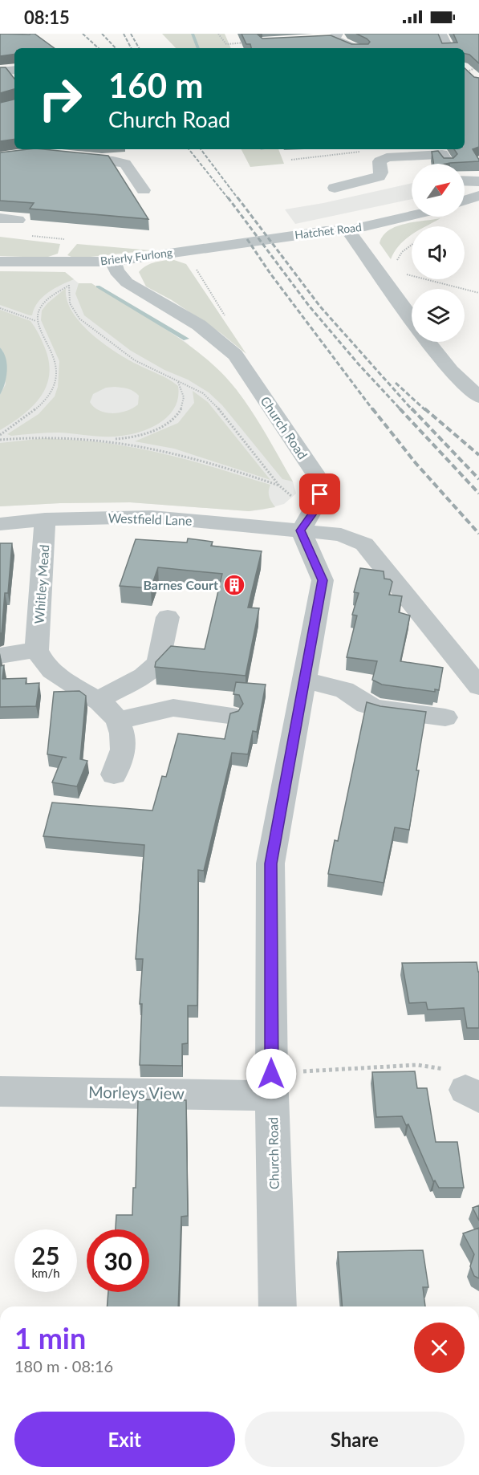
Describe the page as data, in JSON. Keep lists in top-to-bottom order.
{
  "streets": {
    "street": [
      "Hatchet Road",
      "Brierly Furlong",
      "Church Road",
      "Westfield Lane",
      "Whitley Mead",
      "Morleys View"
    ]
  },
  "crossings": [
    ["Hatchet Road", "Brierly Furlong"],
    ["Brierly Furlong", "Church Road"],
    ["Church Road", "Westfield Lane"],
    ["Church Road", "Morleys View"],
    ["Westfield Lane", "Whitley Mead"]
  ],
  "places": {
    "building": ["Barnes Court"]
  },
  "north": "top right",
  "page": {
    "status": "08:15",
    "turn": ["160 m", "Church Road"],
    "speed": "25 km/h",
    "limit": "30",
    "heading": ["1 min", "180 m · 08:16"],
    "buttons": ["Exit", "Share"]
  }
}
